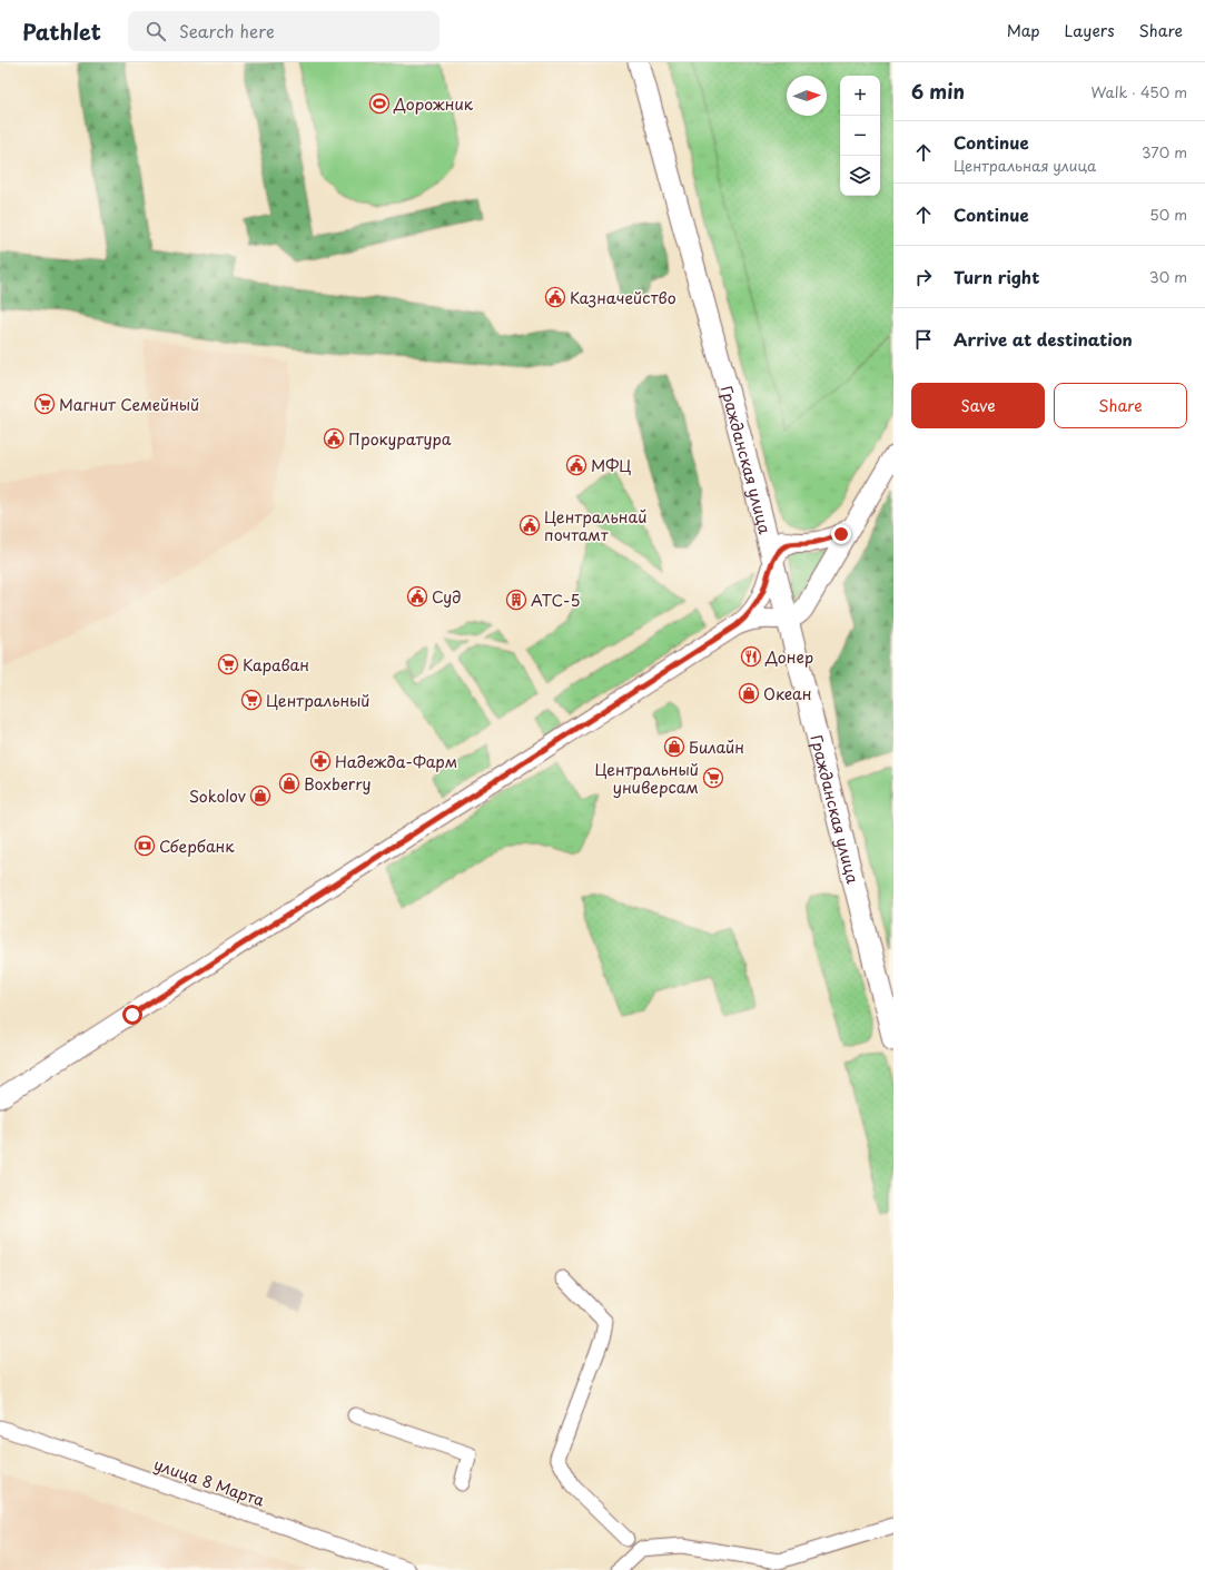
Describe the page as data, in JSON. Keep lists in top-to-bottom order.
{
  "streets": {
    "main road": ["Гражданская улица"],
    "street": ["улица 8 Марта"]
  },
  "places": {
    "sports": ["Дорожник"],
    "public building": [
      "Казначейство",
      "Прокуратура",
      "МФЦ",
      "Центральнай почтамт",
      "Суд"
    ],
    "supermarket": [
      "Магнит Семейный",
      "Караван",
      "Центральный",
      "Центральный универсам"
    ],
    "building": ["АТС-5"],
    "restaurant": ["Донер"],
    "shop": [
      "Океан",
      "Билайн",
      "Boxberry",
      "Sokolov"
    ],
    "pharmacy": ["Надежда-Фарм"],
    "bank": ["Сбербанк"]
  },
  "north": "right",
  "page": {
    "header": "Pathlet",
    "search": "Search here",
    "nav": ["Map", "Layers", "Share"],
    "heading": ["6 min", "Walk · 450 m"],
    "map_buttons": ["+", "−"],
    "list": [
      ["Continue", "Центральная улица", "370 m"],
      ["Continue", "50 m"],
      ["Turn right", "30 m"],
      "Arrive at destination"
    ],
    "buttons": ["Save", "Share"]
  }
}
